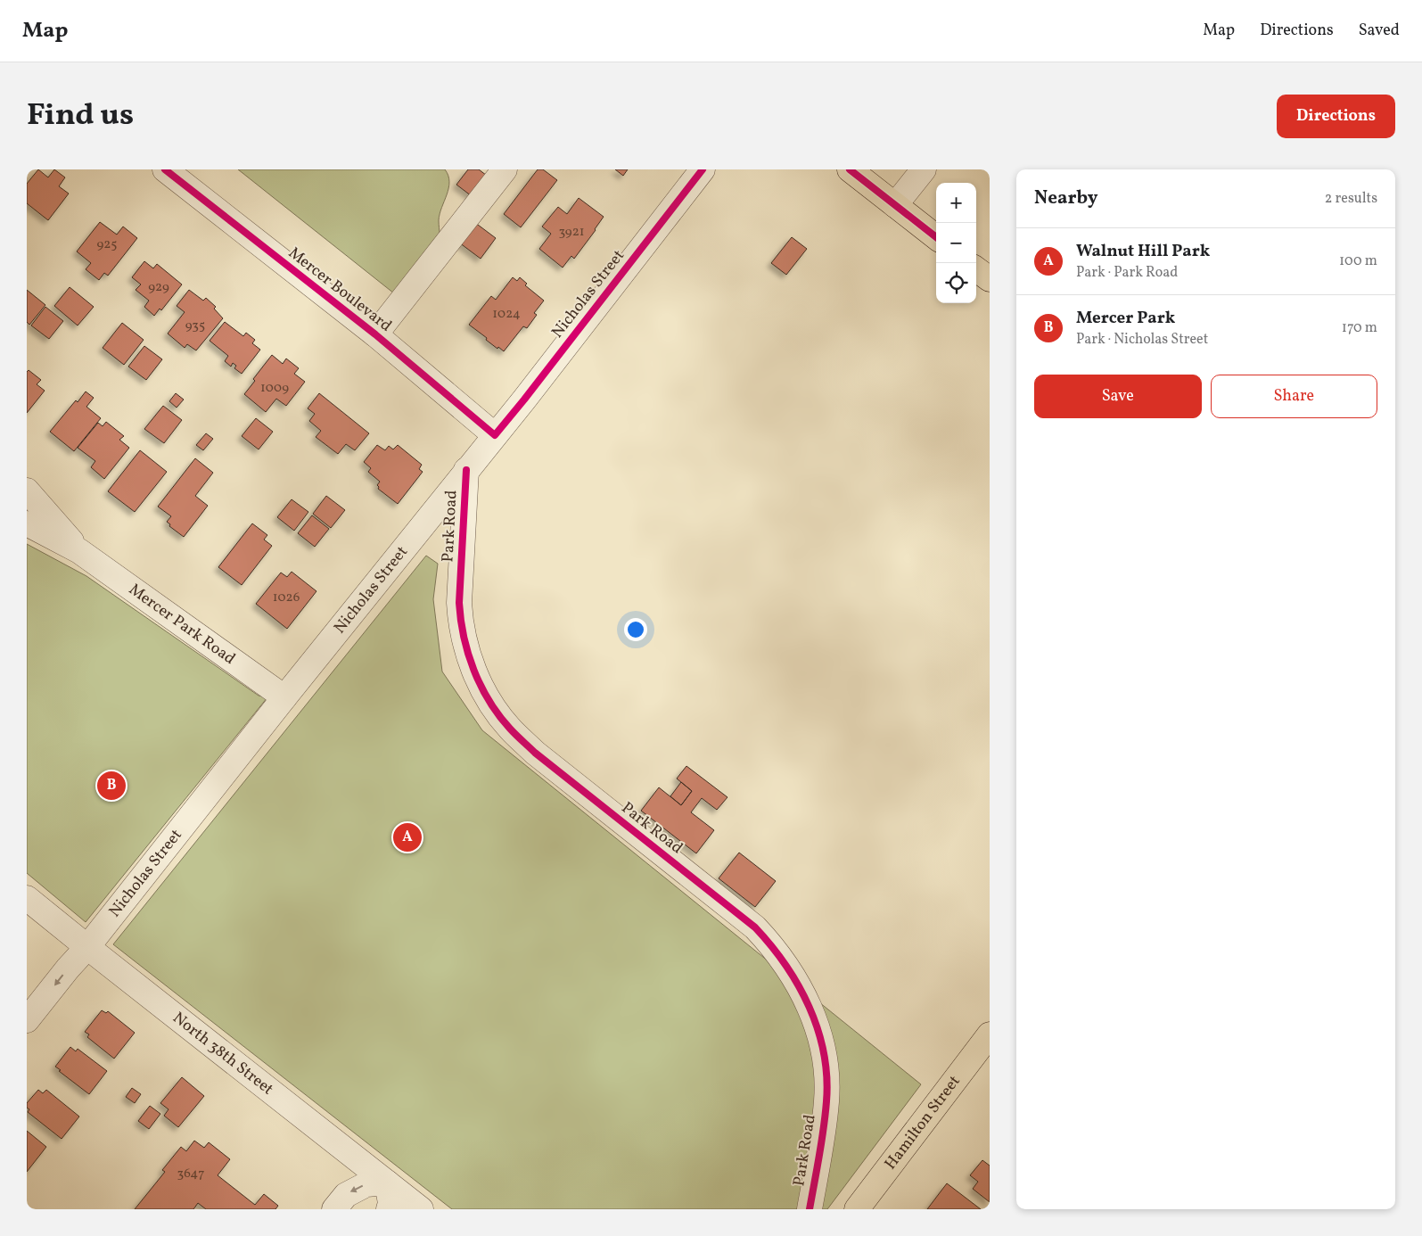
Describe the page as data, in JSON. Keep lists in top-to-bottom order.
{
  "streets": {
    "main road": ["Hamilton Street"],
    "street": [
      "Mercer Boulevard",
      "Nicholas Street",
      "Park Road",
      "Mercer Park Road",
      "North 38th Street"
    ]
  },
  "crossings": [
    ["Mercer Boulevard", "Nicholas Street"],
    ["Nicholas Street", "Park Road"],
    ["Nicholas Street", "Mercer Park Road"],
    ["Nicholas Street", "North 38th Street"]
  ],
  "house_numbers": [
    "3921",
    "925",
    "929",
    "1024",
    "935",
    "1009",
    "1026",
    "3647"
  ],
  "page": {
    "header": "Map",
    "nav": ["Map", "Directions", "Saved"],
    "title": "Find us",
    "buttons": [
      "Directions",
      ["Save", "Share"]
    ],
    "heading": ["Nearby", "2 results"],
    "map_buttons": ["+", "−"],
    "list": [
      {
        "mark": "A",
        "name": "Walnut Hill Park",
        "note": "Park · Park Road",
        "value": "100 m"
      },
      {
        "mark": "B",
        "name": "Mercer Park",
        "note": "Park · Nicholas Street",
        "value": "170 m"
      }
    ],
    "pins": ["B", "A"]
  }
}
